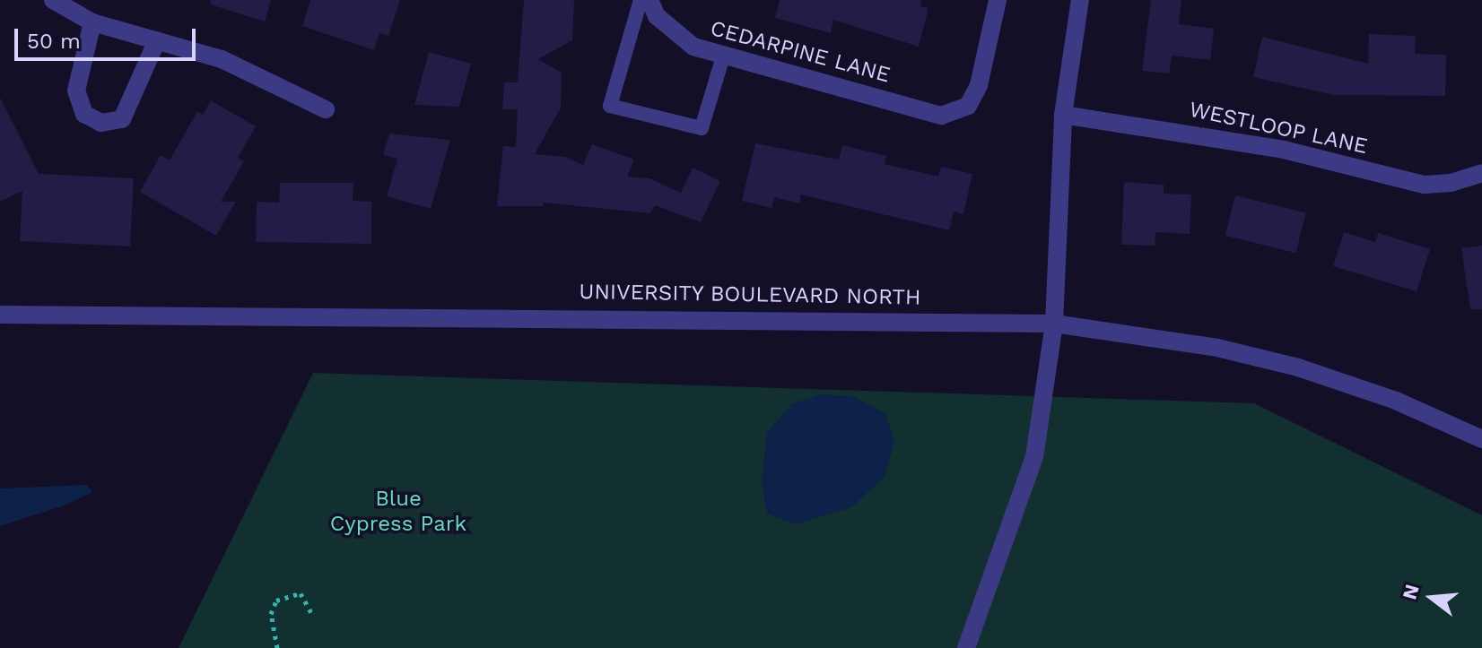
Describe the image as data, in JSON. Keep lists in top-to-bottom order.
{
  "streets": {
    "street": ["CEDARPINE LANE", "WESTLOOP LANE", "UNIVERSITY BOULEVARD NORTH"]
  },
  "parks": ["Blue Cypress Park"],
  "scale_bar": "50 m",
  "north": "left"
}
